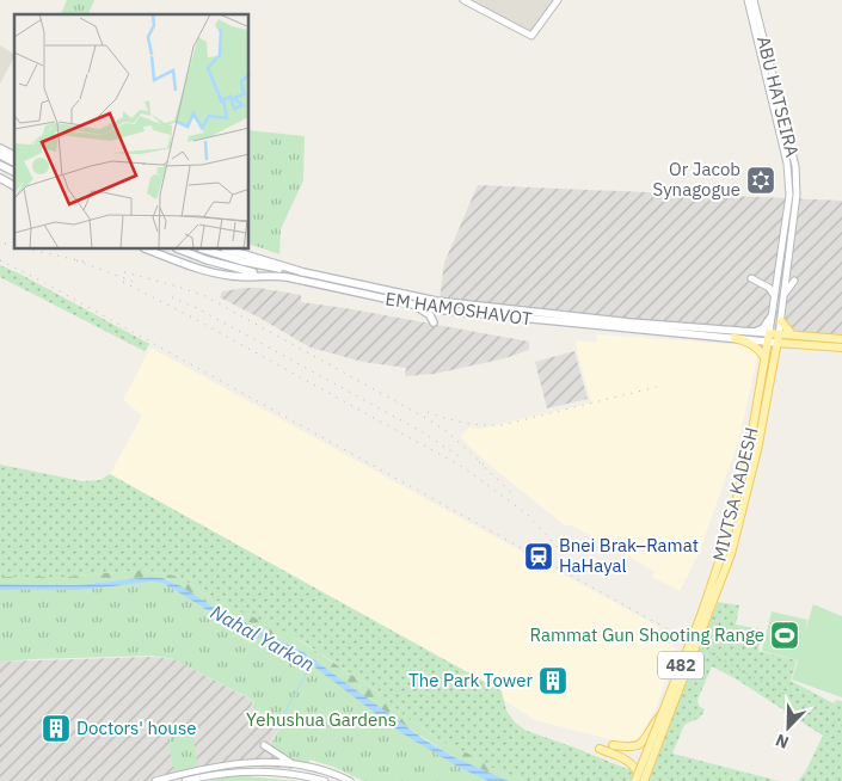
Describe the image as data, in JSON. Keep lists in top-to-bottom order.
{
  "streets": {
    "main road": ["EM HAMOSHAVOT", "MIVTSA KADESH", "482"],
    "street": ["ABU HATSEIRA"]
  },
  "crossings": [
    ["ABU HATSEIRA", "MIVTSA KADESH"],
    ["EM HAMOSHAVOT", "MIVTSA KADESH"]
  ],
  "water": ["Nahal Yarkon"],
  "parks": ["Yehushua Gardens"],
  "places": {
    "synagogue": ["Or Jacob Synagogue"],
    "station": ["Bnei Brak–Ramat HaHayal"],
    "sports": ["Rammat Gun Shooting Range"],
    "building": ["The Park Tower", "Doctors' house"]
  },
  "north": "bottom left"
}
